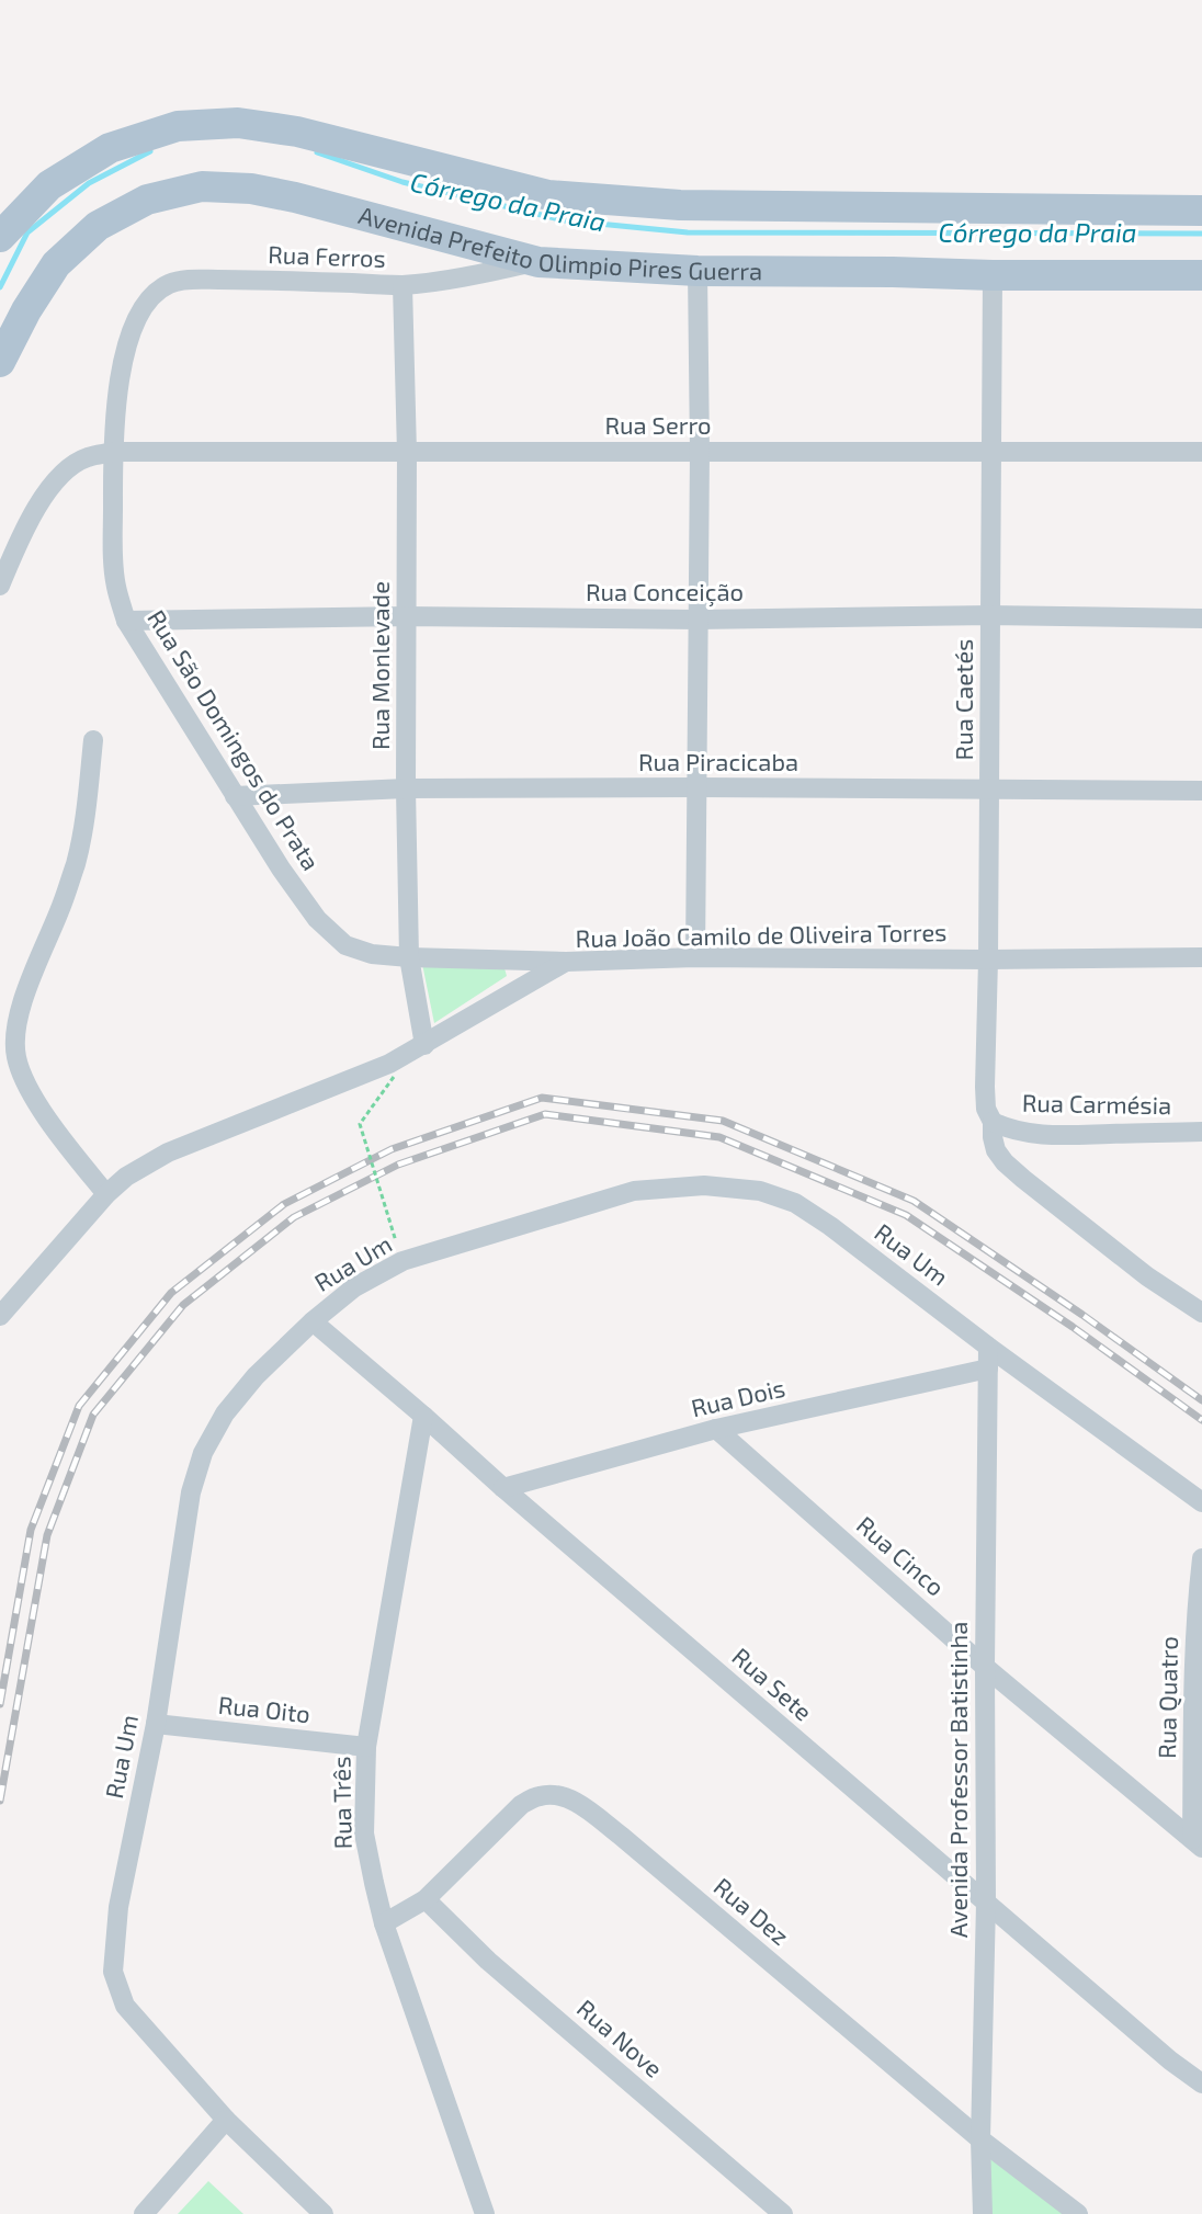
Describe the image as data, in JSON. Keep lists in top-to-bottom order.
{
  "streets": {
    "main road": ["Avenida Prefeito Olimpio Pires Guerra"],
    "street": [
      "Rua Ferros",
      "Rua Serro",
      "Rua Conceição",
      "Rua Monlevade",
      "Rua Caetés",
      "Rua São Domingos do Prata",
      "Rua Piracicaba",
      "Rua João Camilo de Oliveira Torres",
      "Rua Carmésia",
      "Rua Um",
      "Rua Dois",
      "Rua Cinco",
      "Rua Sete",
      "Rua Quatro",
      "Rua Oito",
      "Avenida Professor Batistinha",
      "Rua Três",
      "Rua Dez",
      "Rua Nove"
    ]
  },
  "crossings": [
    ["Avenida Prefeito Olimpio Pires Guerra", "Rua Ferros"],
    ["Avenida Prefeito Olimpio Pires Guerra", "Rua Caetés"],
    ["Rua Ferros", "Rua Monlevade"],
    ["Rua Ferros", "Rua São Domingos do Prata"],
    ["Rua Serro", "Rua Monlevade"],
    ["Rua Serro", "Rua Caetés"],
    ["Rua Serro", "Rua São Domingos do Prata"],
    ["Rua Conceição", "Rua Monlevade"],
    ["Rua Conceição", "Rua Caetés"],
    ["Rua Conceição", "Rua São Domingos do Prata"],
    ["Rua Monlevade", "Rua São Domingos do Prata"],
    ["Rua Monlevade", "Rua Piracicaba"],
    ["Rua Monlevade", "Rua João Camilo de Oliveira Torres"],
    ["Rua Caetés", "Rua Piracicaba"],
    ["Rua Caetés", "Rua João Camilo de Oliveira Torres"],
    ["Rua Caetés", "Rua Carmésia"],
    ["Rua São Domingos do Prata", "Rua Piracicaba"],
    ["Rua São Domingos do Prata", "Rua João Camilo de Oliveira Torres"],
    ["Rua Um", "Rua Sete"],
    ["Rua Um", "Rua Oito"],
    ["Rua Um", "Avenida Professor Batistinha"],
    ["Rua Dois", "Rua Cinco"],
    ["Rua Dois", "Rua Sete"],
    ["Rua Dois", "Avenida Professor Batistinha"],
    ["Rua Cinco", "Rua Quatro"],
    ["Rua Cinco", "Avenida Professor Batistinha"],
    ["Rua Sete", "Avenida Professor Batistinha"],
    ["Rua Sete", "Rua Três"],
    ["Rua Oito", "Rua Três"],
    ["Avenida Professor Batistinha", "Rua Dez"],
    ["Rua Três", "Rua Dez"],
    ["Rua Dez", "Rua Nove"]
  ],
  "water": ["Córrego da Praia"]
}
